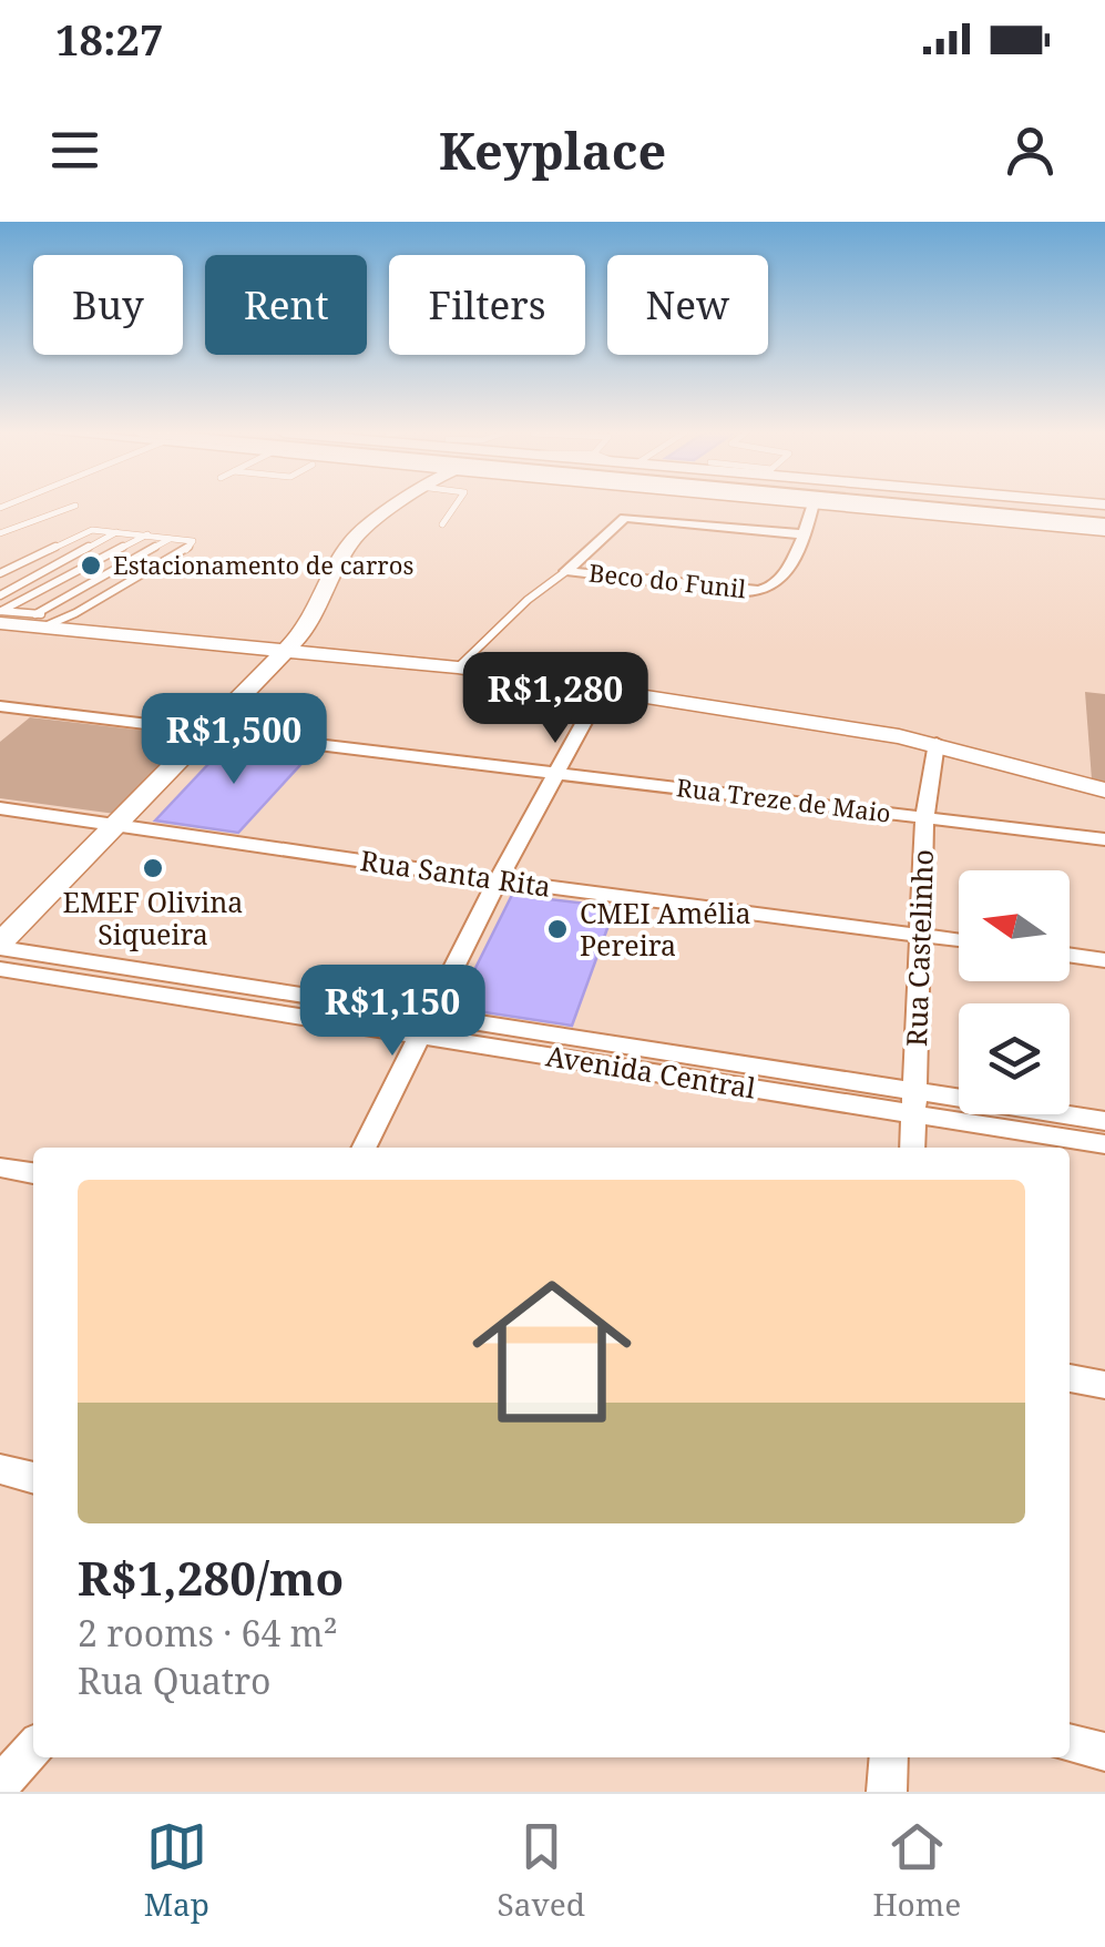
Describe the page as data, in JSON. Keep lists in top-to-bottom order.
{
  "streets": {
    "street": [
      "Beco do Funil",
      "Rua Treze de Maio",
      "Rua Santa Rita",
      "Rua Castelinho",
      "Avenida Central"
    ]
  },
  "crossings": [
    ["Rua Treze de Maio", "Rua Castelinho"],
    ["Rua Santa Rita", "Rua Castelinho"],
    ["Rua Castelinho", "Avenida Central"]
  ],
  "places": ["Estacionamento de carros", "EMEF Olivina Siqueira", "CMEI Amélia Pereira"],
  "north": "left",
  "page": {
    "status": "18:27",
    "header": "Keyplace",
    "chip": [
      "Buy",
      "Rent",
      "Filters",
      "New"
    ],
    "price": ["R$1,280", "R$1,500", "R$1,150"],
    "list": [
      {
        "name": "R$1,280/mo",
        "note": "2 rooms · 64 m² · Rua Quatro"
      }
    ],
    "tabs": ["Map", "Saved", "Home"]
  }
}
